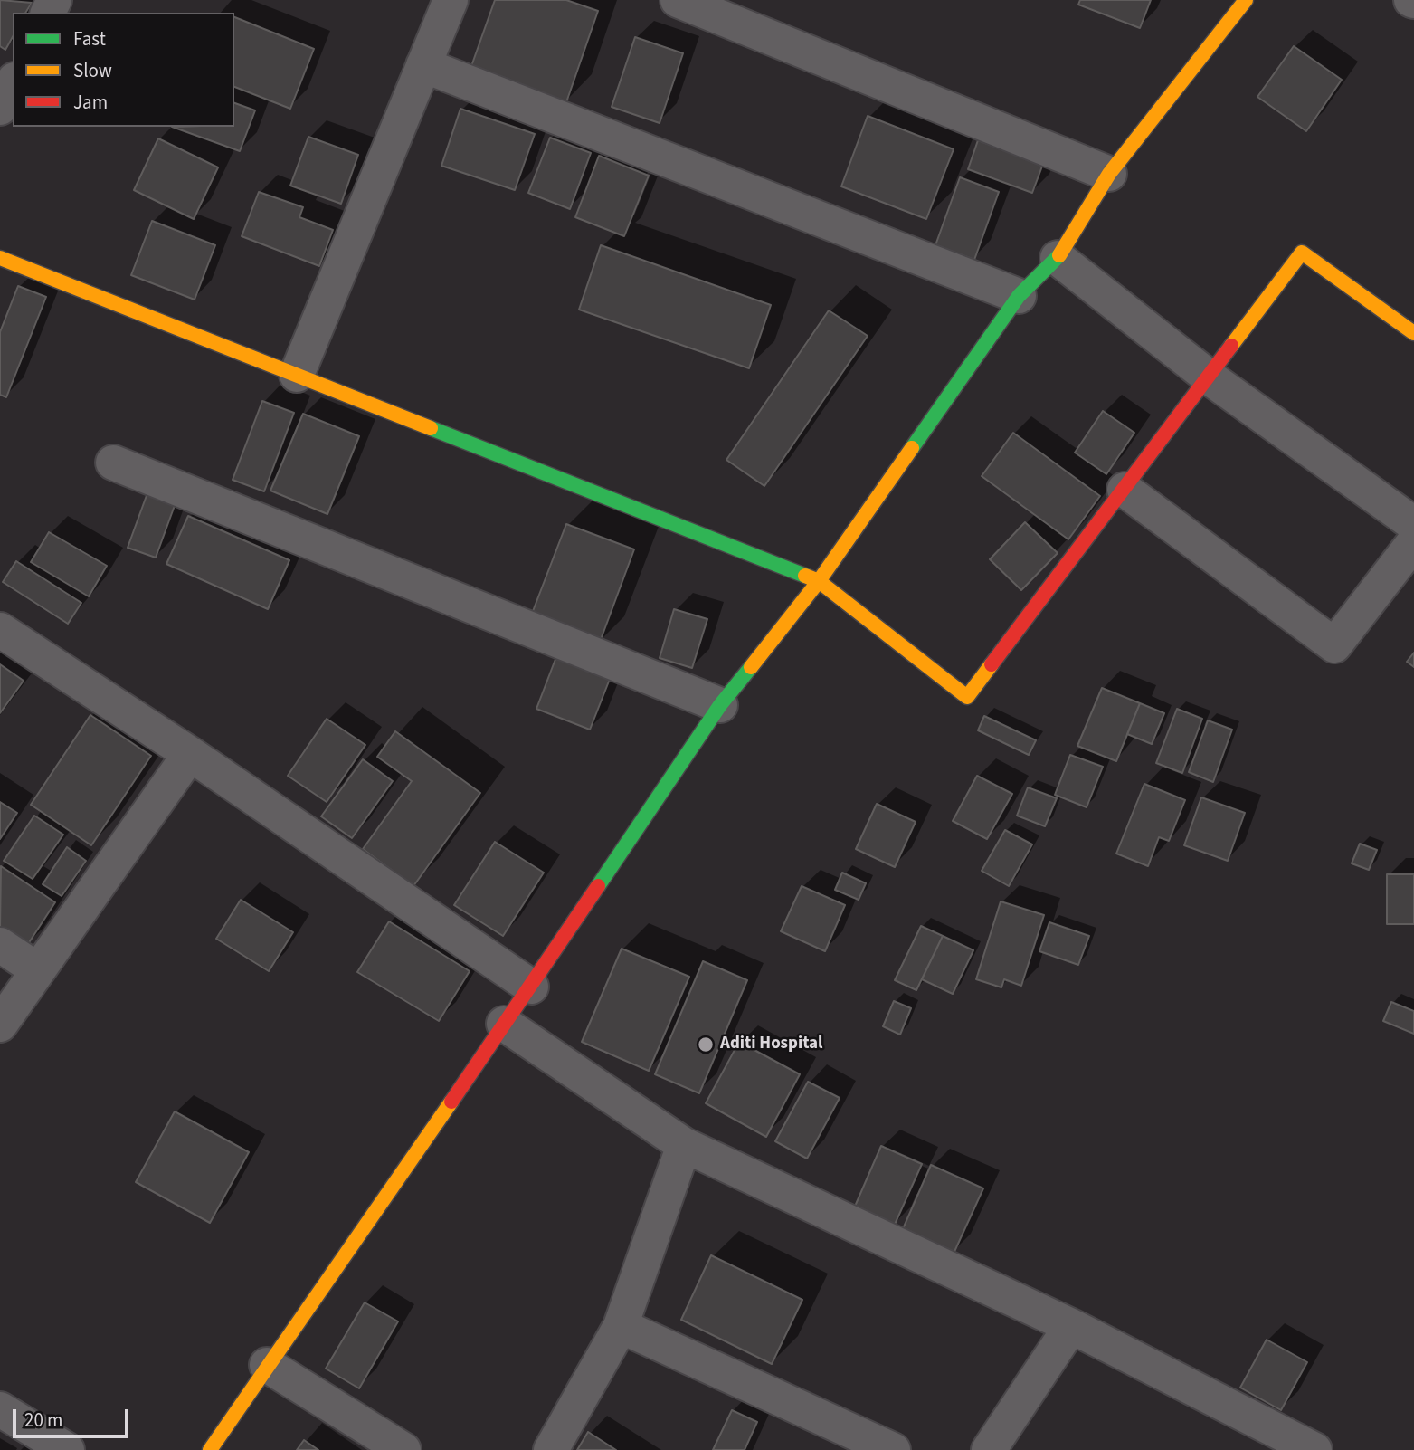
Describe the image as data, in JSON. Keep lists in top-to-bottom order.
{
  "places": ["Aditi Hospital"],
  "legend": ["Fast", "Slow", "Jam"],
  "scale_bar": "20 m"
}
